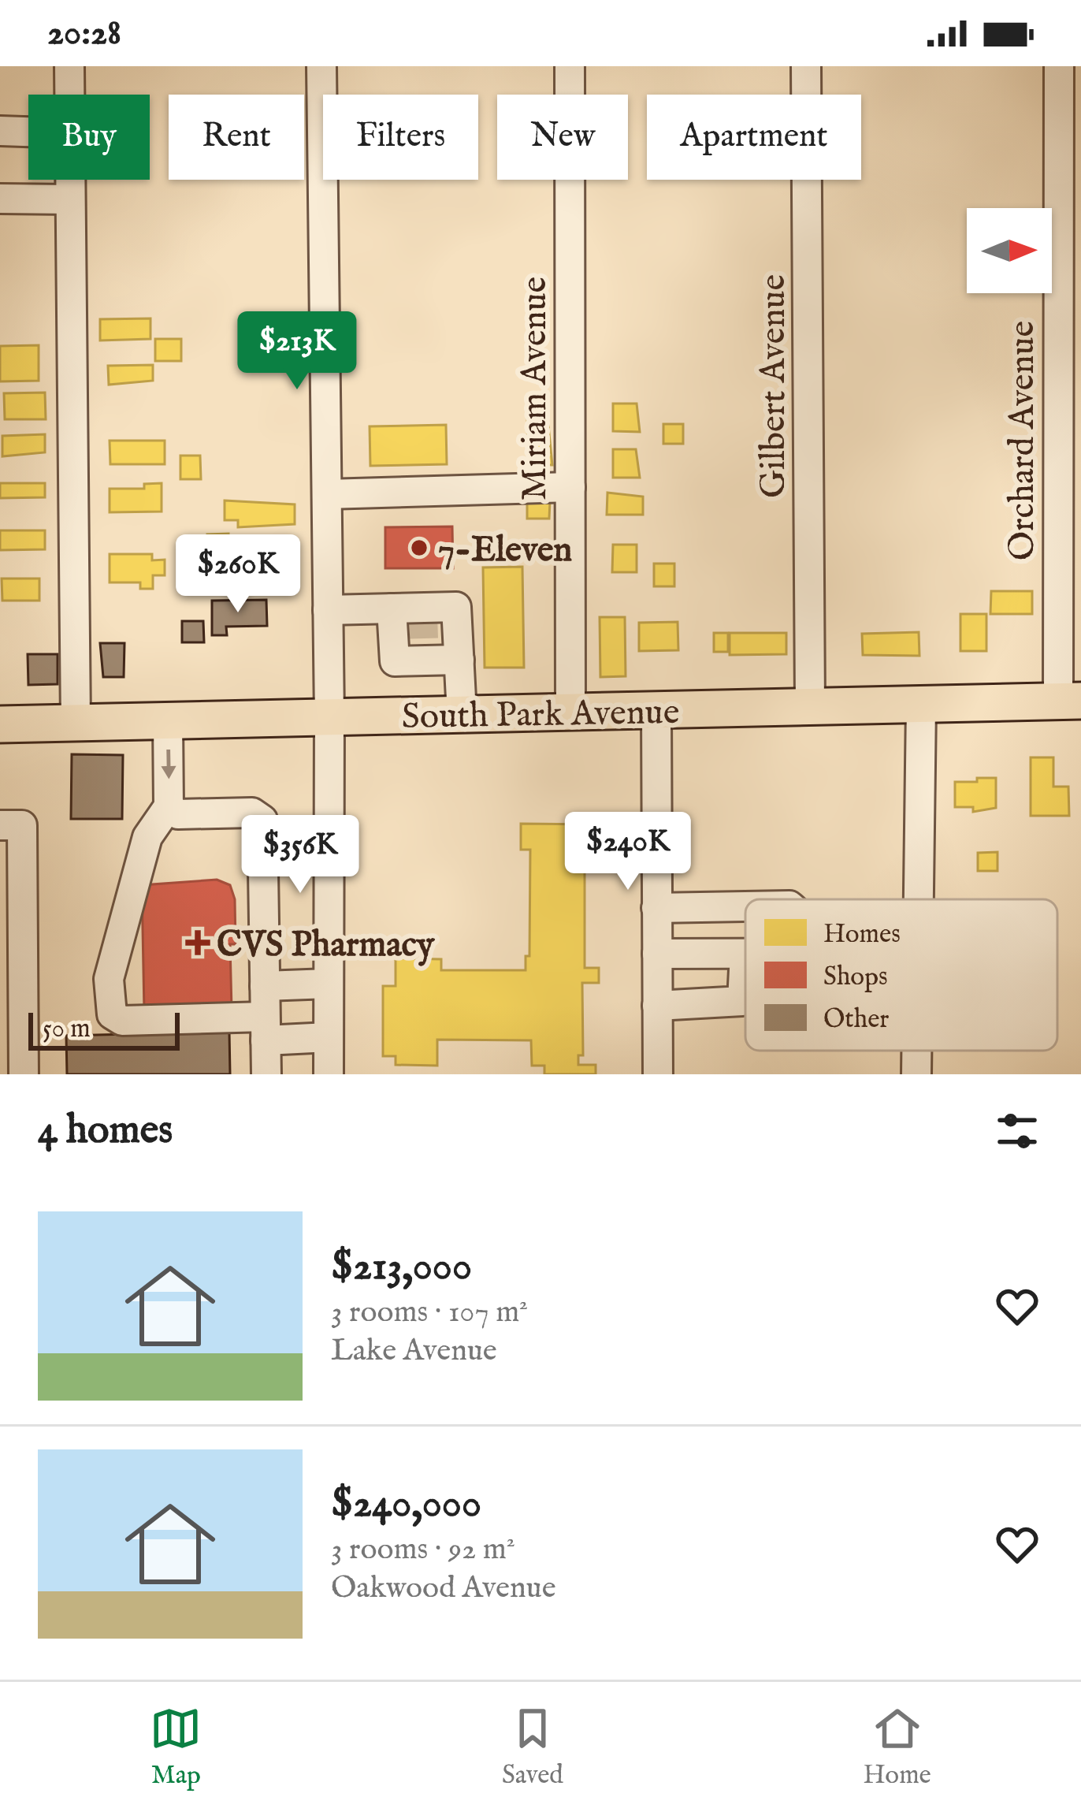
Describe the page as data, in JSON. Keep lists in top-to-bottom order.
{
  "streets": {
    "main road": ["South Park Avenue"],
    "street": ["Gilbert Avenue", "Miriam Avenue", "Orchard Avenue"]
  },
  "crossings": [
    ["Gilbert Avenue", "South Park Avenue"],
    ["Miriam Avenue", "South Park Avenue"],
    ["Orchard Avenue", "South Park Avenue"]
  ],
  "places": {
    "other": ["7-Eleven"],
    "health": ["CVS Pharmacy"]
  },
  "legend": ["Homes", "Shops", "Other"],
  "scale_bar": "50 m",
  "north": "right",
  "page": {
    "status": "20:28",
    "chip": [
      "Buy",
      "Rent",
      "Filters",
      "New",
      "Apartment"
    ],
    "price": [
      "$213K",
      "$260K",
      "$240K",
      "$356K"
    ],
    "scale": "50 m",
    "heading": "4 homes",
    "list": [
      {
        "name": "$213,000",
        "note": "3 rooms · 107 m² · Lake Avenue"
      },
      {
        "name": "$240,000",
        "note": "3 rooms · 92 m² · Oakwood Avenue"
      }
    ],
    "tabs": ["Map", "Saved", "Home"]
  }
}
